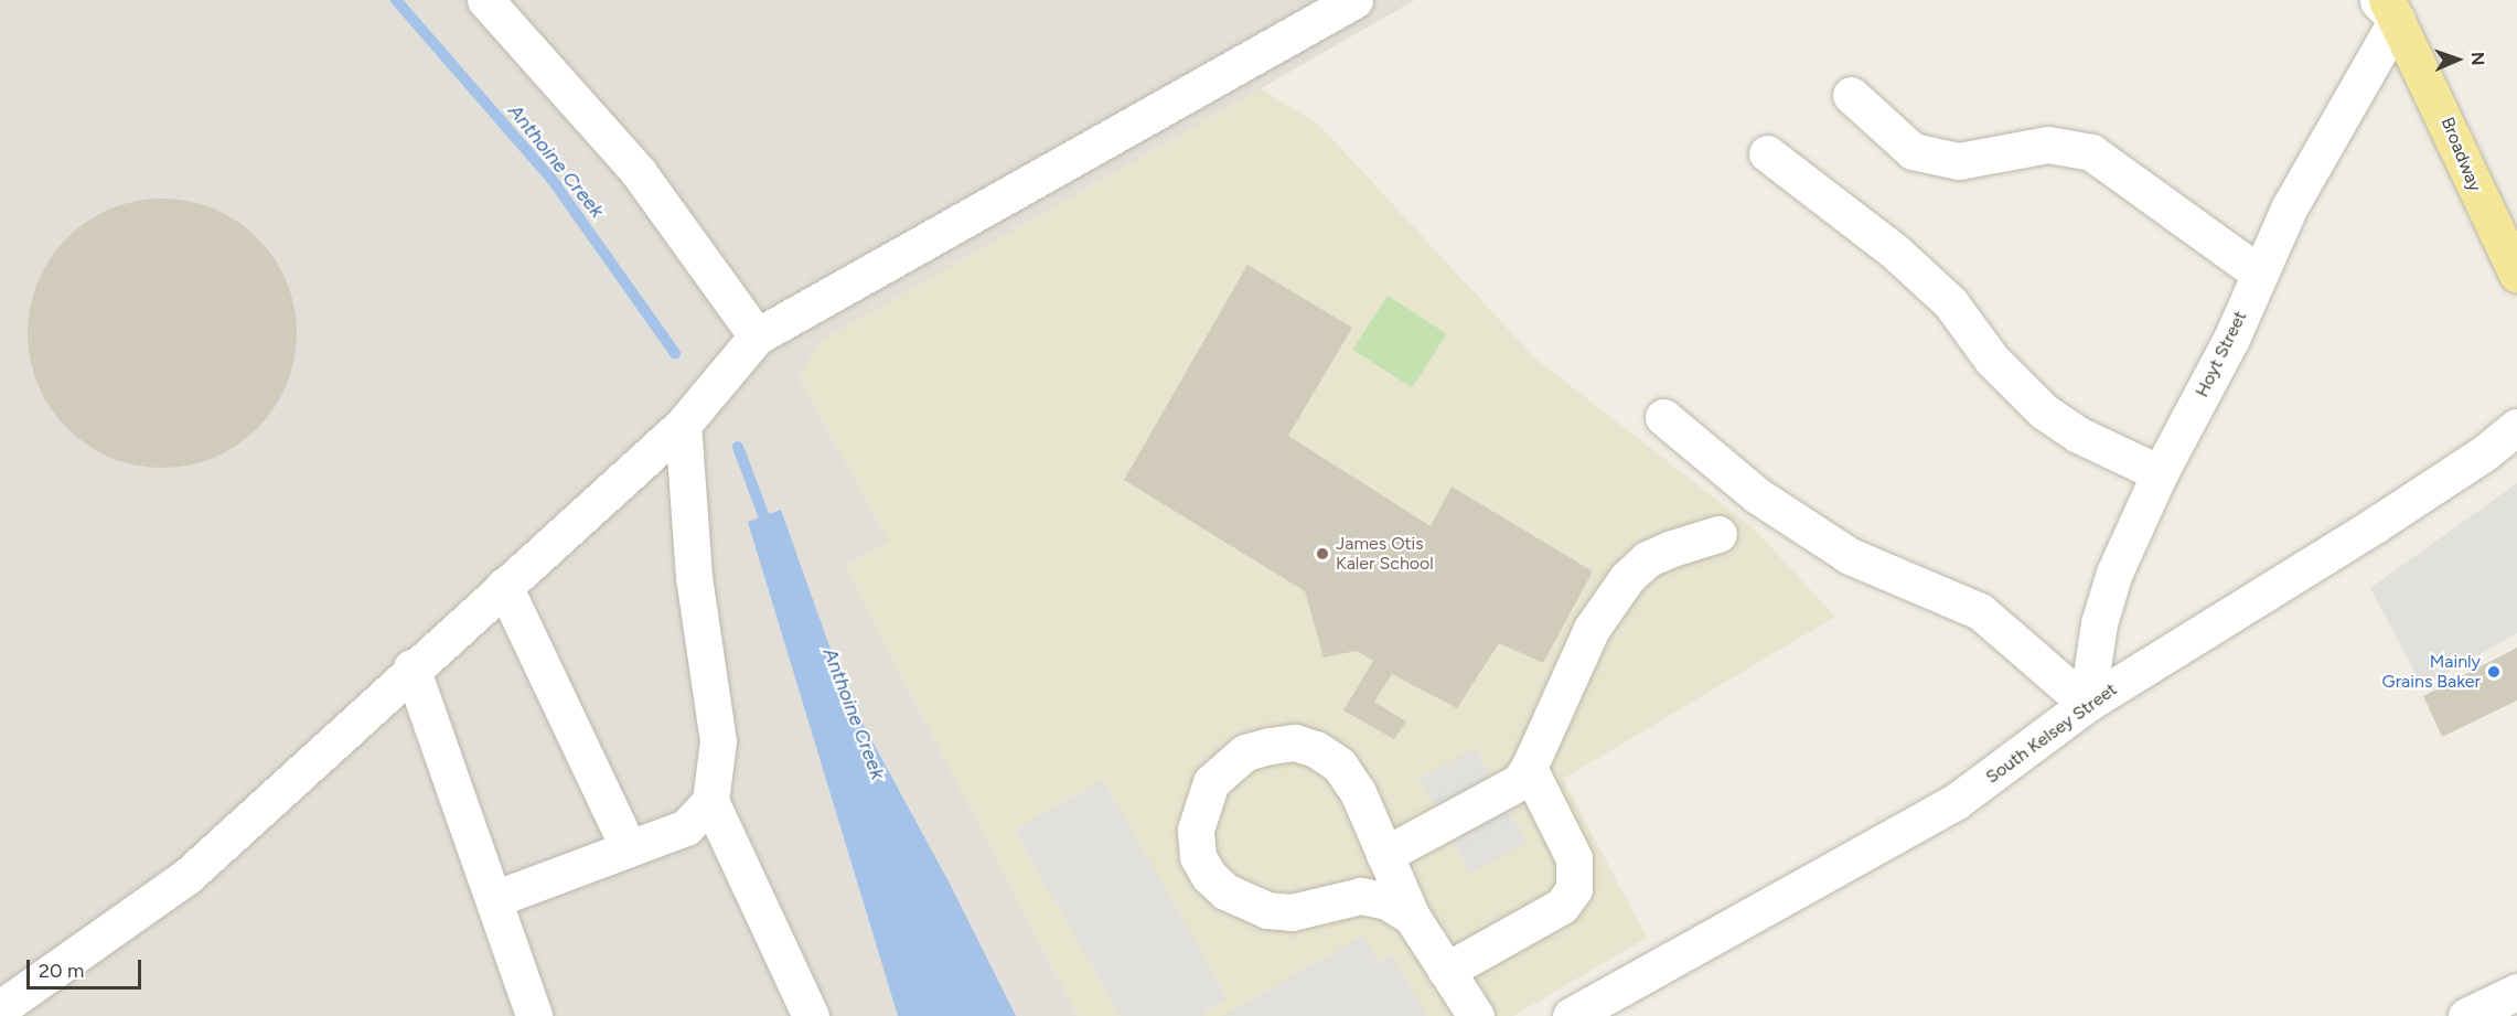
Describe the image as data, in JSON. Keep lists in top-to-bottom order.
{
  "streets": {
    "main road": ["Broadway"],
    "street": ["Hoyt Street", "South Kelsey Street"]
  },
  "crossings": [
    ["Broadway", "Hoyt Street"],
    ["Hoyt Street", "South Kelsey Street"]
  ],
  "water": ["Anthoine Creek"],
  "places": ["James Otis Kaler School", "Mainly Grains Baker"],
  "scale_bar": "20 m",
  "north": "right"
}
